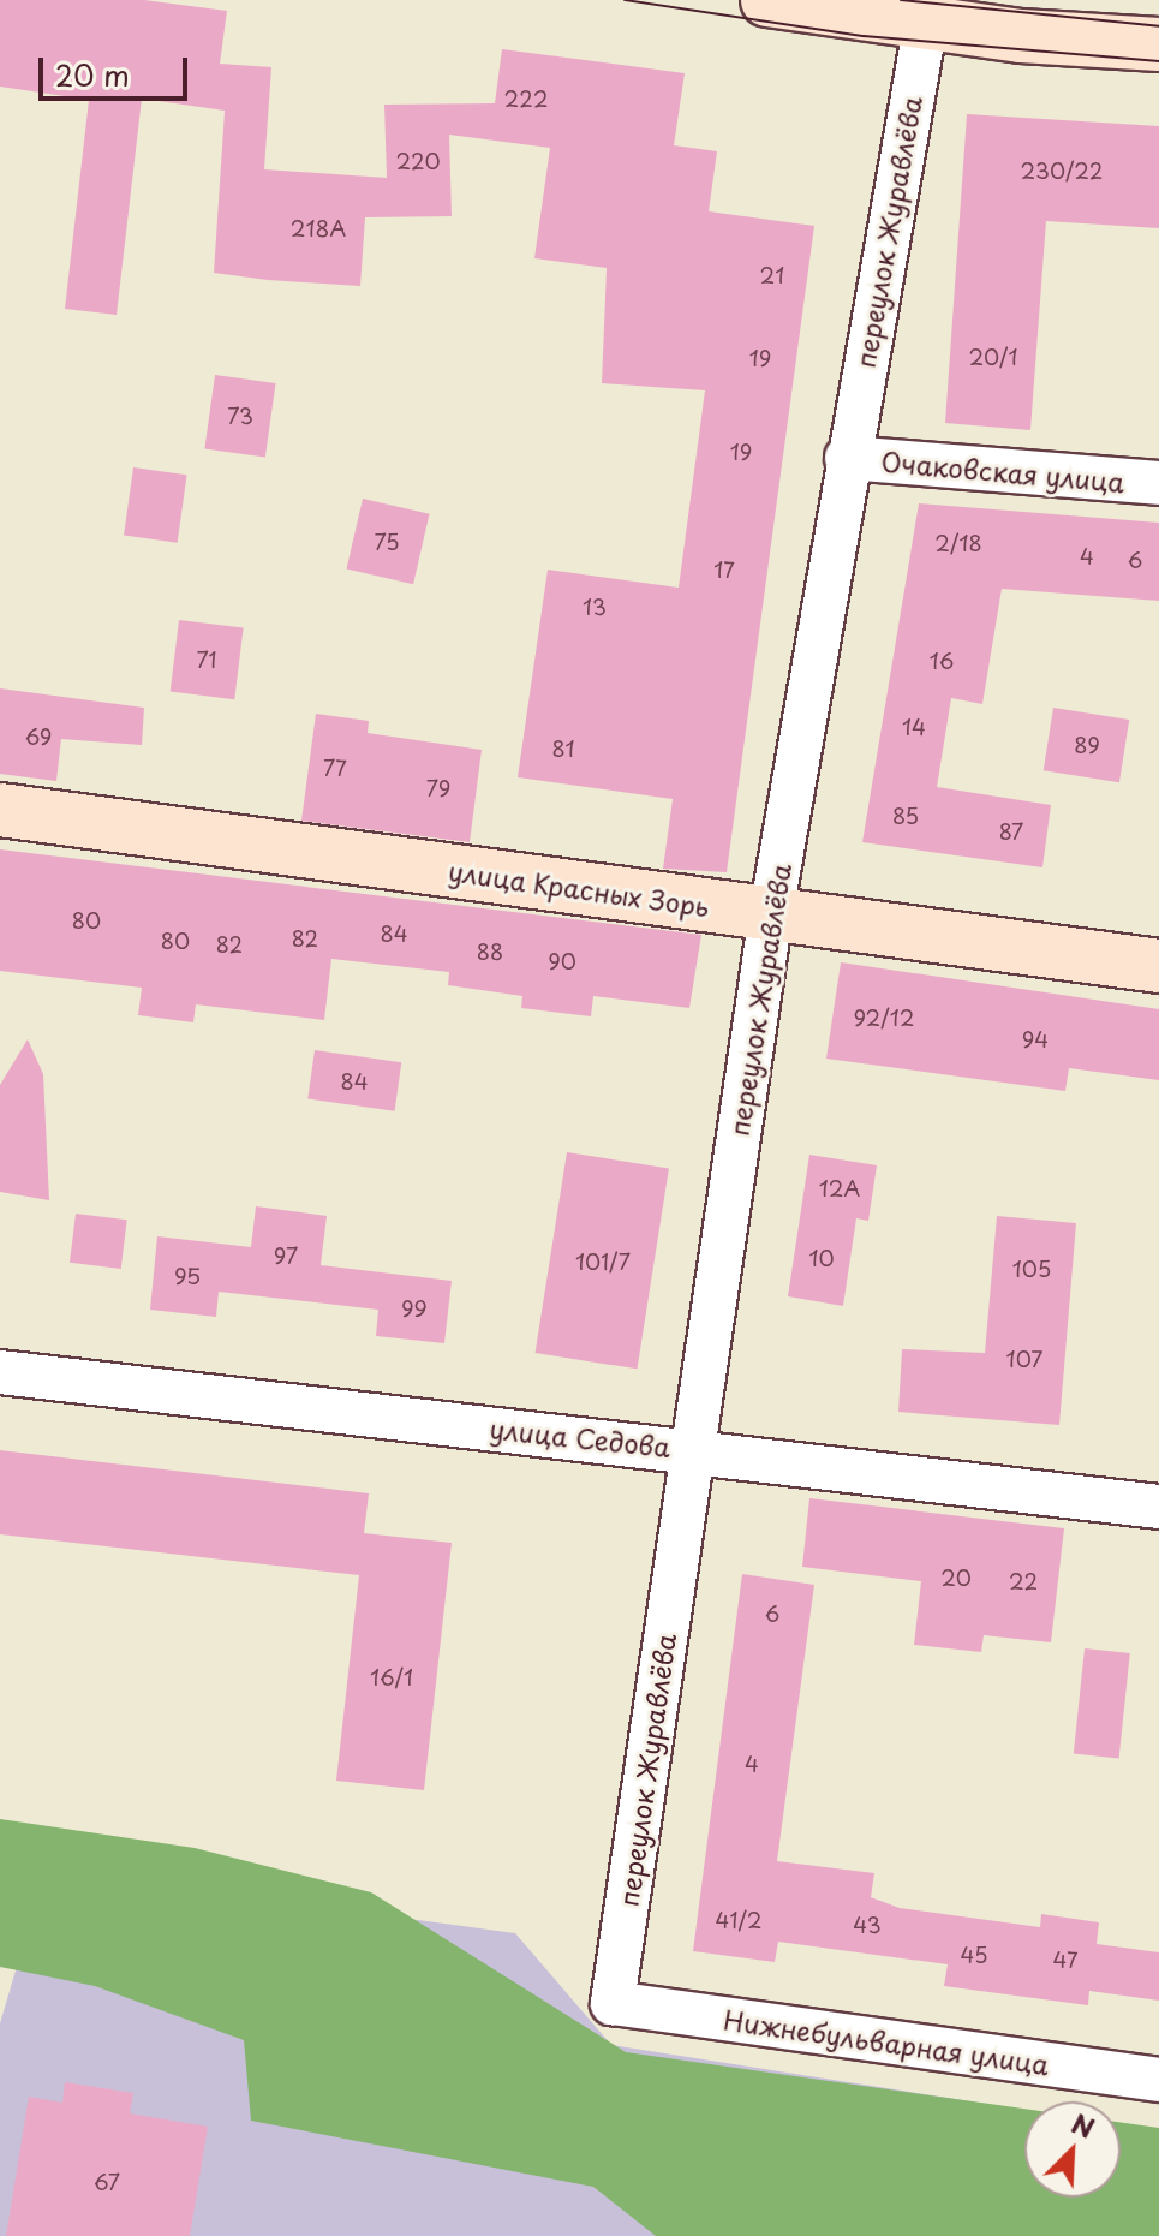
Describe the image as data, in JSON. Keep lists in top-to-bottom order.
{
  "streets": {
    "street": [
      "переулок Журавлёва",
      "Очаковская улица",
      "улица Красных Зорь",
      "улица Седова",
      "Нижнебульварная улица"
    ]
  },
  "crossings": [
    ["переулок Журавлёва", "Очаковская улица"],
    ["переулок Журавлёва", "улица Красных Зорь"],
    ["переулок Журавлёва", "улица Седова"],
    ["переулок Журавлёва", "Нижнебульварная улица"]
  ],
  "house_numbers": [
    "222",
    "220",
    "230/22",
    "218А",
    "21",
    "20/1",
    "19",
    "73",
    "19",
    "75",
    "2/18",
    "4",
    "6",
    "17",
    "13",
    "71",
    "16",
    "14",
    "69",
    "89",
    "81",
    "77",
    "79",
    "85",
    "87",
    "80",
    "84",
    "82",
    "80",
    "82",
    "88",
    "90",
    "92/12",
    "94",
    "84",
    "12А",
    "97",
    "10",
    "101/7",
    "105",
    "95",
    "99",
    "107",
    "20",
    "22",
    "6",
    "16/1",
    "4",
    "41/2",
    "43",
    "45",
    "47",
    "67"
  ],
  "scale_bar": "20 m",
  "north": "top right"
}
